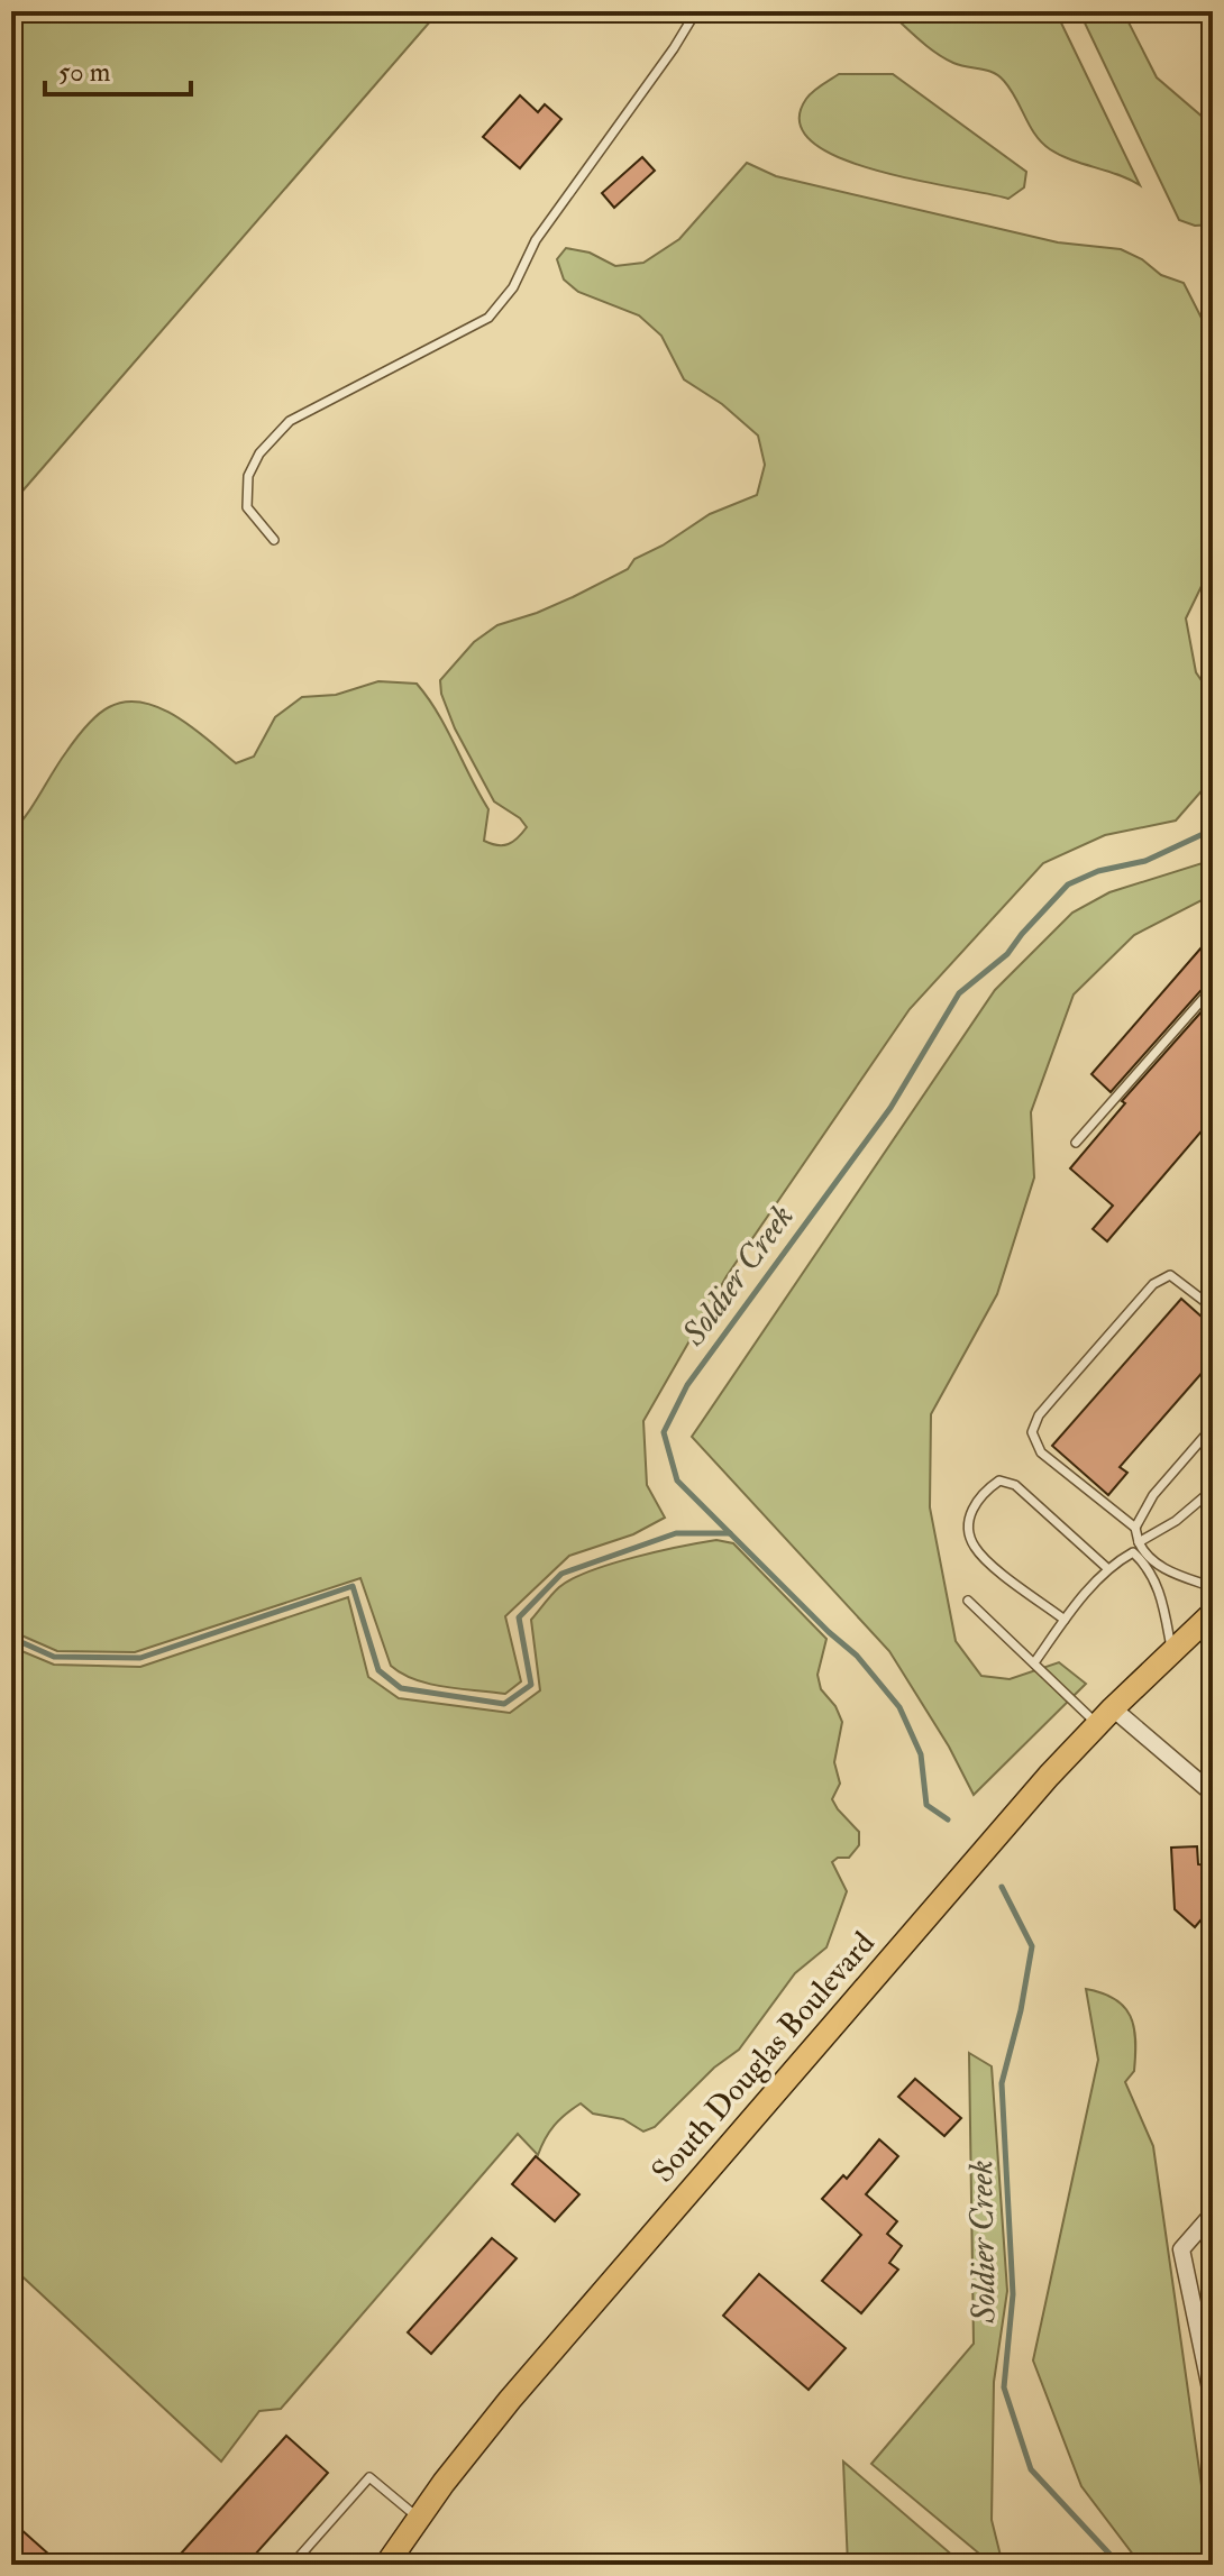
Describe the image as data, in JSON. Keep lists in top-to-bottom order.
{
  "streets": {
    "main road": ["South Douglas Boulevard"]
  },
  "water": ["Soldier Creek"],
  "scale_bar": "50 m"
}
